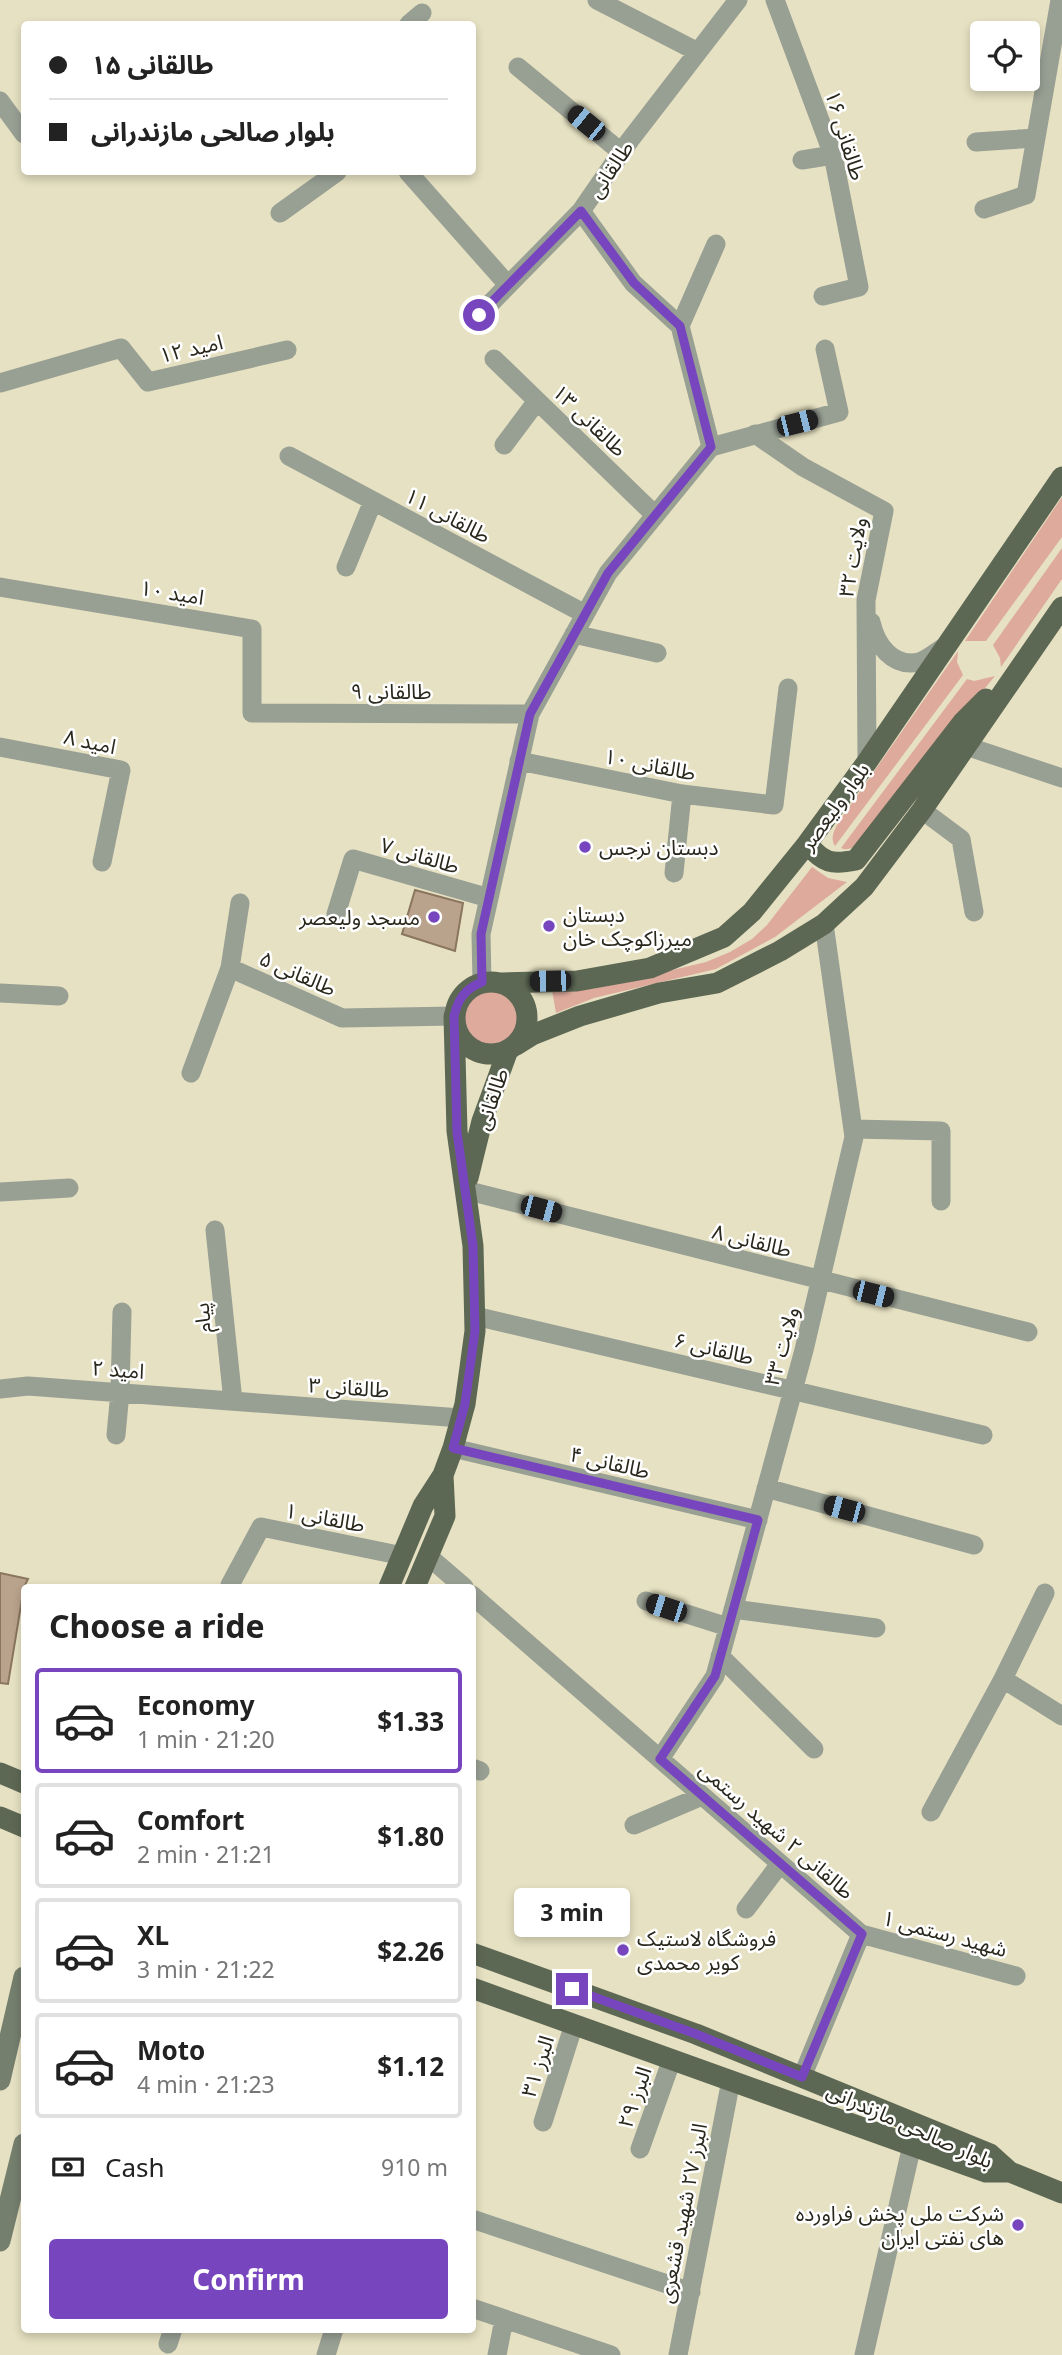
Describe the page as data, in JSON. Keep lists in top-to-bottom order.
{
  "streets": {
    "main road": ["طالقانی", "بلوار ولیعصر", "بلوار صالحی مازندرانی"],
    "street": [
      "طالقانی ۱۶",
      "امید ۱۲",
      "طالقانی ۱۳",
      "طالقانی ۱۱",
      "ولایت ۳۲",
      "امید ۱۰",
      "طالقانی ۹",
      "امید ۸",
      "طالقانی ۱۰",
      "طالقانی ۷",
      "طالقانی ۵",
      "طالقانی ۸",
      "پیام",
      "ولایت ٣۳",
      "طالقانی ۶",
      "امید ۲",
      "طالقانی ۳",
      "طالقانی ۴",
      "طالقانی ۱",
      "طالقانی ۲ شهید رستمی",
      "شهید رستمی ۱",
      "البرز ۳۱",
      "البرز ۲۹",
      "البرز ۲۷ شهید قشعری"
    ]
  },
  "crossings": [
    ["طالقانی", "بلوار ولیعصر"],
    ["طالقانی", "طالقانی ۵"],
    ["طالقانی", "طالقانی ۸"],
    ["طالقانی", "طالقانی ۶"],
    ["طالقانی", "طالقانی ۳"],
    ["طالقانی", "طالقانی ۴"],
    ["ولایت ۳۲", "بلوار ولیعصر"],
    ["امید ۱۰", "طالقانی ۹"],
    ["بلوار ولیعصر", "طالقانی ۵"],
    ["طالقانی ۸", "ولایت ٣۳"],
    ["پیام", "امید ۲"],
    ["پیام", "طالقانی ۳"],
    ["ولایت ٣۳", "طالقانی ۶"],
    ["ولایت ٣۳", "طالقانی ۴"],
    ["ولایت ٣۳", "طالقانی ۲ شهید رستمی"],
    ["امید ۲", "طالقانی ۳"],
    ["طالقانی ۲ شهید رستمی", "شهید رستمی ۱"],
    ["البرز ۳۱", "بلوار صالحی مازندرانی"],
    ["البرز ۲۹", "بلوار صالحی مازندرانی"],
    ["بلوار صالحی مازندرانی", "البرز ۲۷ شهید قشعری"]
  ],
  "places": [
    "دبستان نرجس",
    "مسجد ولیعصر",
    "دبستان میرزاکوچک خان",
    "فروشگاه لاستیک کویر محمدی",
    "شرکت ملی پخش فراورده های نفتی ایران"
  ],
  "page": {
    "banner": ["طالقانی ۱۵", "بلوار صالحی مازندرانی"],
    "heading": "Choose a ride",
    "list": [
      {
        "name": "Economy",
        "note": "1 min · 21:20",
        "value": "$1.33"
      },
      {
        "name": "Comfort",
        "note": "2 min · 21:21",
        "value": "$1.80"
      },
      {
        "name": "XL",
        "note": "3 min · 21:22",
        "value": "$2.26"
      },
      {
        "name": "Moto",
        "note": "4 min · 21:23",
        "value": "$1.12"
      }
    ],
    "bubble": "3 min",
    "pay": ["Cash", "910 m"],
    "buttons": "Confirm"
  }
}
